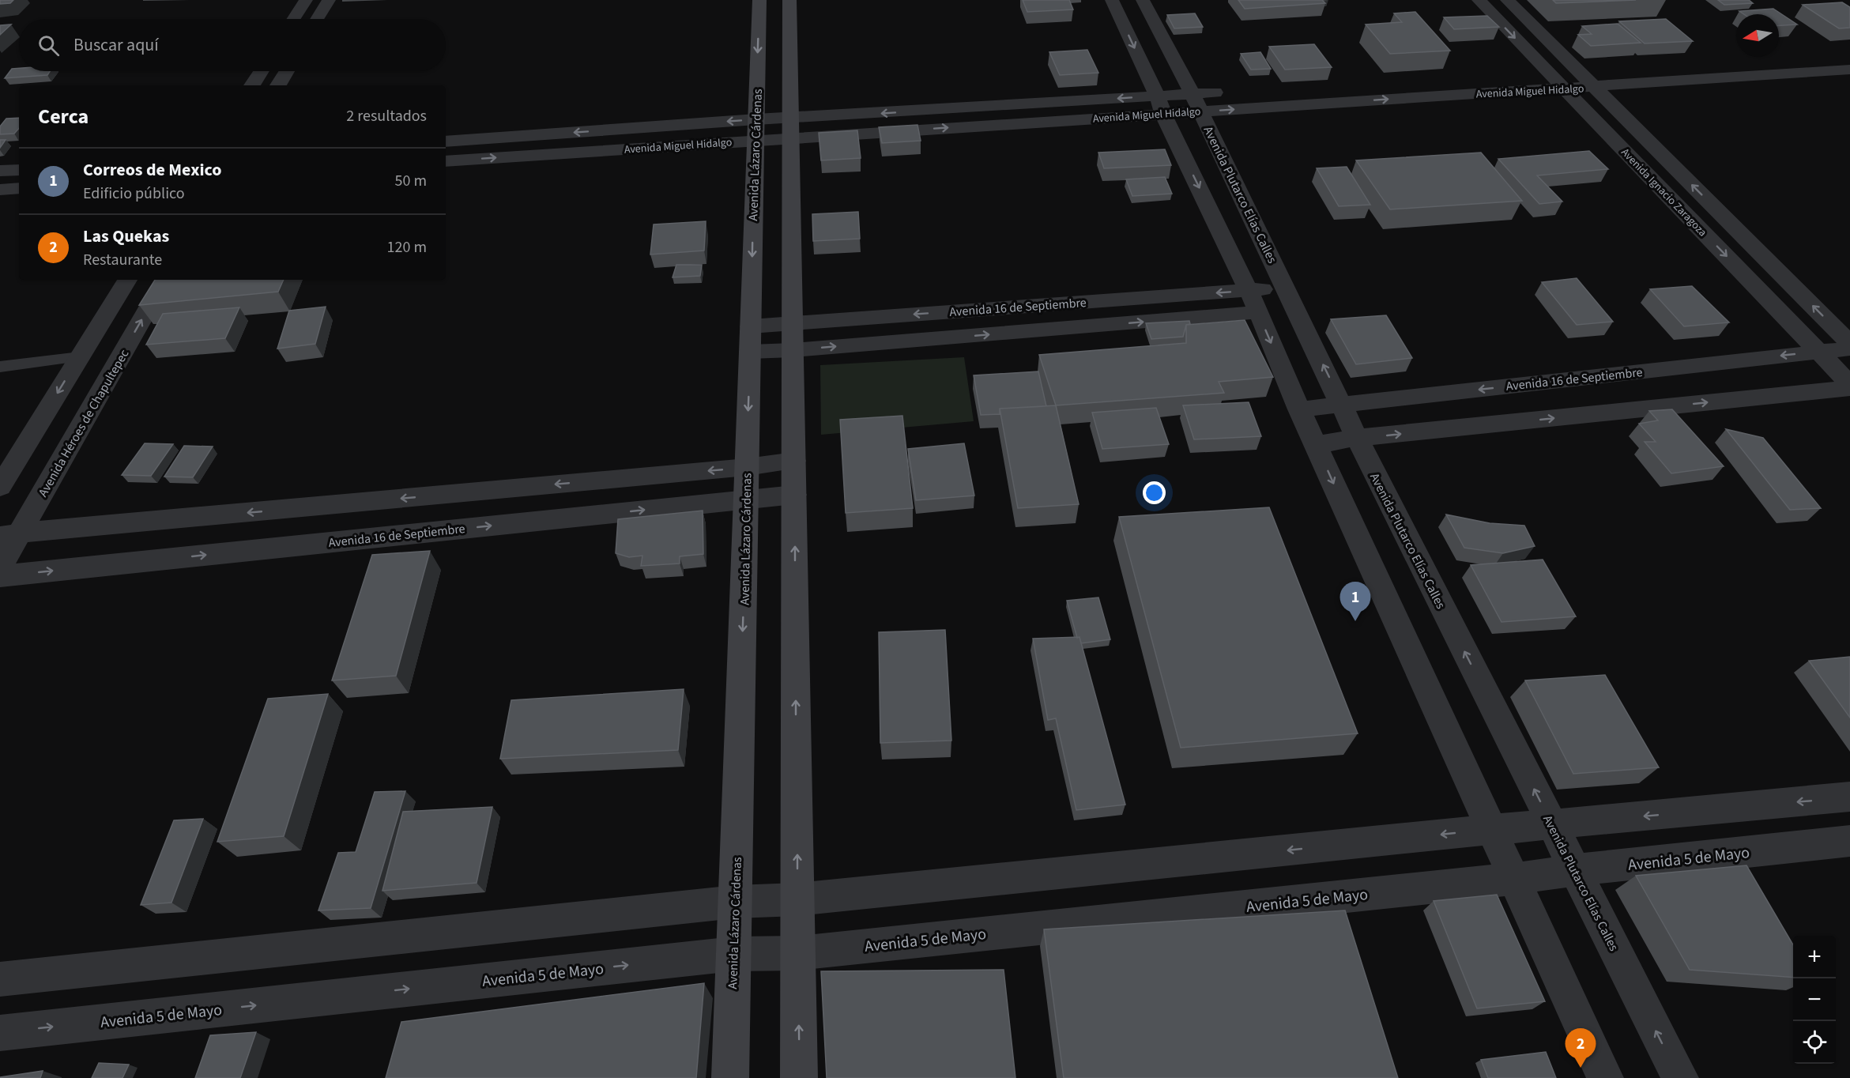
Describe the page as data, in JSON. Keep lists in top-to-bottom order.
{
  "streets": {
    "main road": ["Avenida Lázaro Cárdenas"],
    "street": [
      "Avenida Miguel Hidalgo",
      "Avenida Ignacio Zaragoza",
      "Avenida Plutarco Elías Calles",
      "Avenida 16 de Septiembre",
      "Avenida Héroes de Chapultepec",
      "Avenida 5 de Mayo"
    ]
  },
  "crossings": [
    ["Avenida Miguel Hidalgo", "Avenida Lázaro Cárdenas"],
    ["Avenida Miguel Hidalgo", "Avenida Ignacio Zaragoza"],
    ["Avenida Miguel Hidalgo", "Avenida Plutarco Elías Calles"],
    ["Avenida Lázaro Cárdenas", "Avenida 16 de Septiembre"],
    ["Avenida Lázaro Cárdenas", "Avenida 5 de Mayo"],
    ["Avenida Ignacio Zaragoza", "Avenida 16 de Septiembre"],
    ["Avenida Plutarco Elías Calles", "Avenida 16 de Septiembre"],
    ["Avenida Plutarco Elías Calles", "Avenida 5 de Mayo"]
  ],
  "north": "left",
  "page": {
    "search": "Buscar aquí",
    "heading": ["Cerca", "2 resultados"],
    "list": [
      {
        "mark": "1",
        "name": "Correos de Mexico",
        "note": "Edificio público",
        "value": "50 m"
      },
      {
        "mark": "2",
        "name": "Las Quekas",
        "note": "Restaurante",
        "value": "120 m"
      }
    ],
    "pins": ["1", "2"],
    "map_buttons": ["+", "−"]
  }
}
